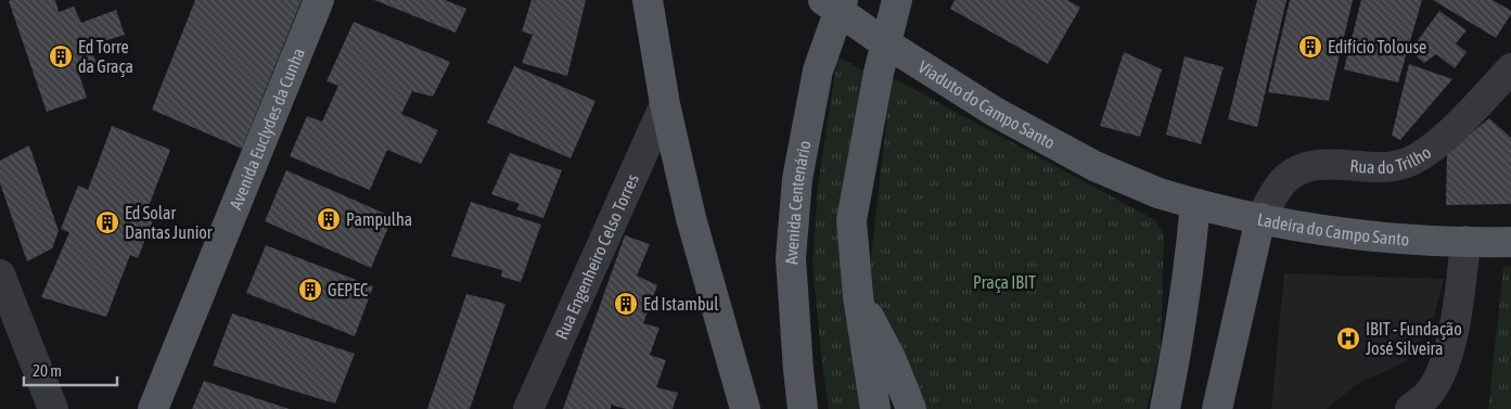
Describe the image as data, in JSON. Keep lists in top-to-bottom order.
{
  "streets": {
    "main road": [
      "Viaduto do Campo Santo",
      "Avenida Euclydes da Cunha",
      "Avenida Centenário",
      "Ladeira do Campo Santo"
    ],
    "street": ["Rua do Trilho", "Rua Engenheiro Celso Torres"]
  },
  "crossings": [
    ["Viaduto do Campo Santo", "Avenida Centenário"],
    ["Viaduto do Campo Santo", "Ladeira do Campo Santo"],
    ["Rua do Trilho", "Ladeira do Campo Santo"]
  ],
  "parks": ["Praça IBIT"],
  "places": {
    "building": [
      "Edifício Tolouse",
      "Ed Torre da Graça",
      "Pampulha",
      "Ed Solar Dantas Junior",
      "GEPEC",
      "Ed Istambul"
    ],
    "hospital": ["IBIT - Fundação José Silveira"]
  },
  "scale_bar": "20 m"
}
